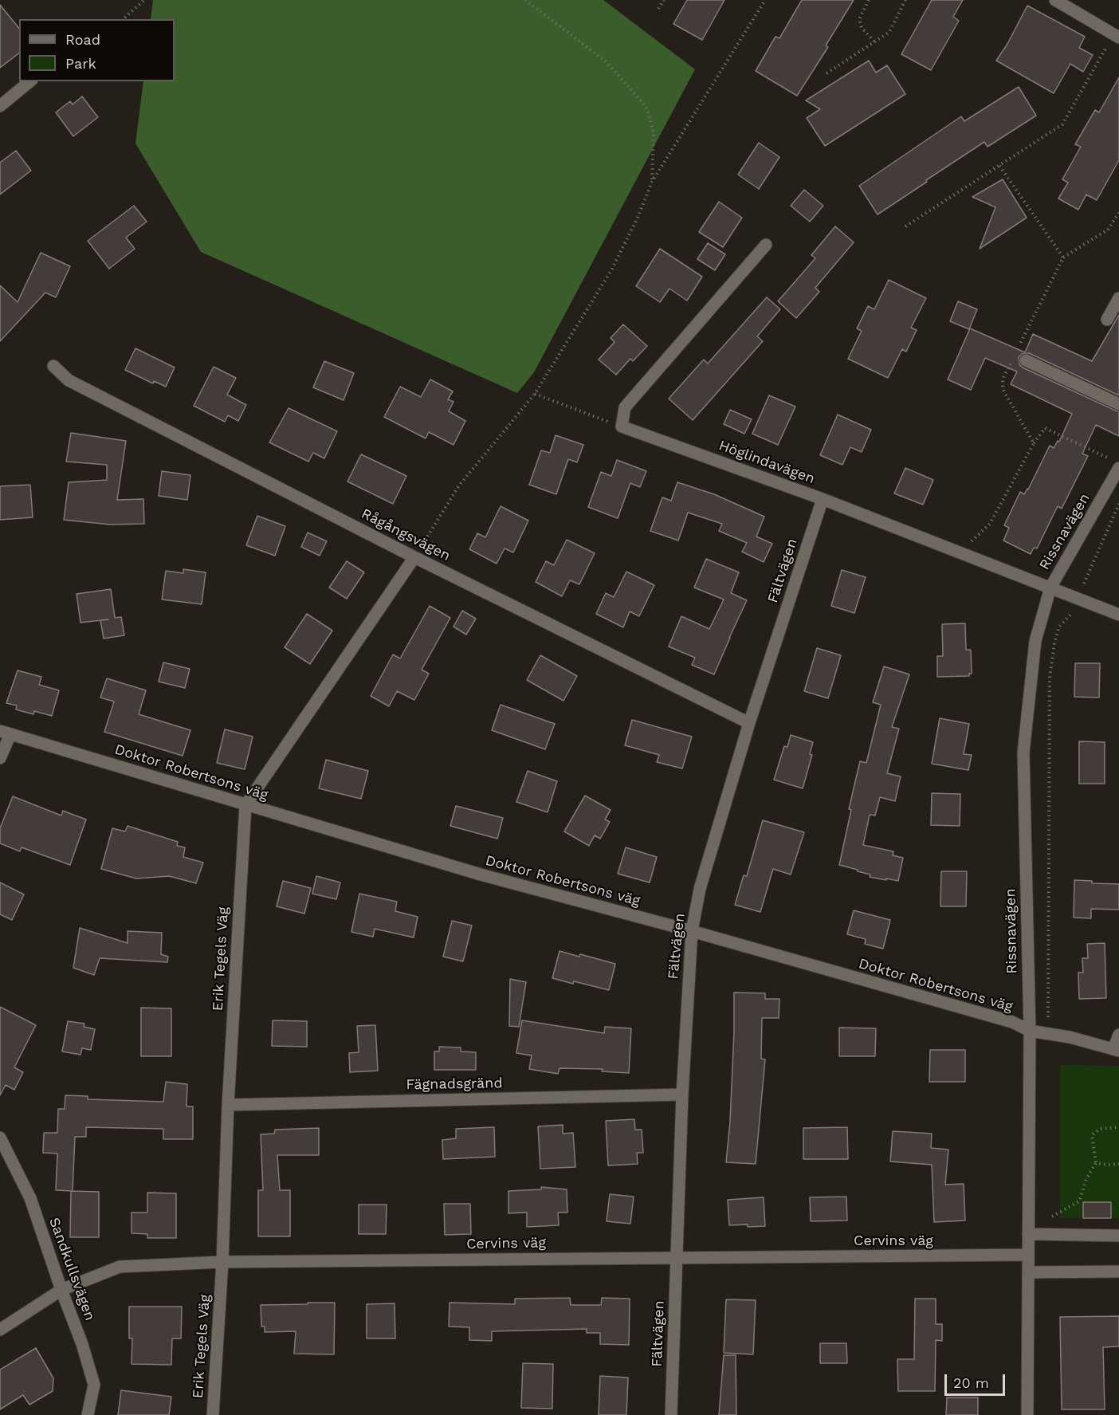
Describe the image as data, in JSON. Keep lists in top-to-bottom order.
{
  "streets": {
    "street": [
      "Höglindavägen",
      "Rissnavägen",
      "Rågångsvägen",
      "Fältvägen",
      "Doktor Robertsons väg",
      "Erik Tegels Väg",
      "Fägnadsgränd",
      "Cervins väg",
      "Sandkullsvägen"
    ]
  },
  "crossings": [
    ["Höglindavägen", "Rissnavägen"],
    ["Höglindavägen", "Fältvägen"],
    ["Rissnavägen", "Doktor Robertsons väg"],
    ["Rissnavägen", "Cervins väg"],
    ["Rågångsvägen", "Fältvägen"],
    ["Fältvägen", "Doktor Robertsons väg"],
    ["Fältvägen", "Fägnadsgränd"],
    ["Fältvägen", "Cervins väg"],
    ["Doktor Robertsons väg", "Erik Tegels Väg"],
    ["Erik Tegels Väg", "Fägnadsgränd"],
    ["Erik Tegels Väg", "Cervins väg"],
    ["Cervins väg", "Sandkullsvägen"]
  ],
  "legend": ["Road", "Park"],
  "scale_bar": "20 m"
}
